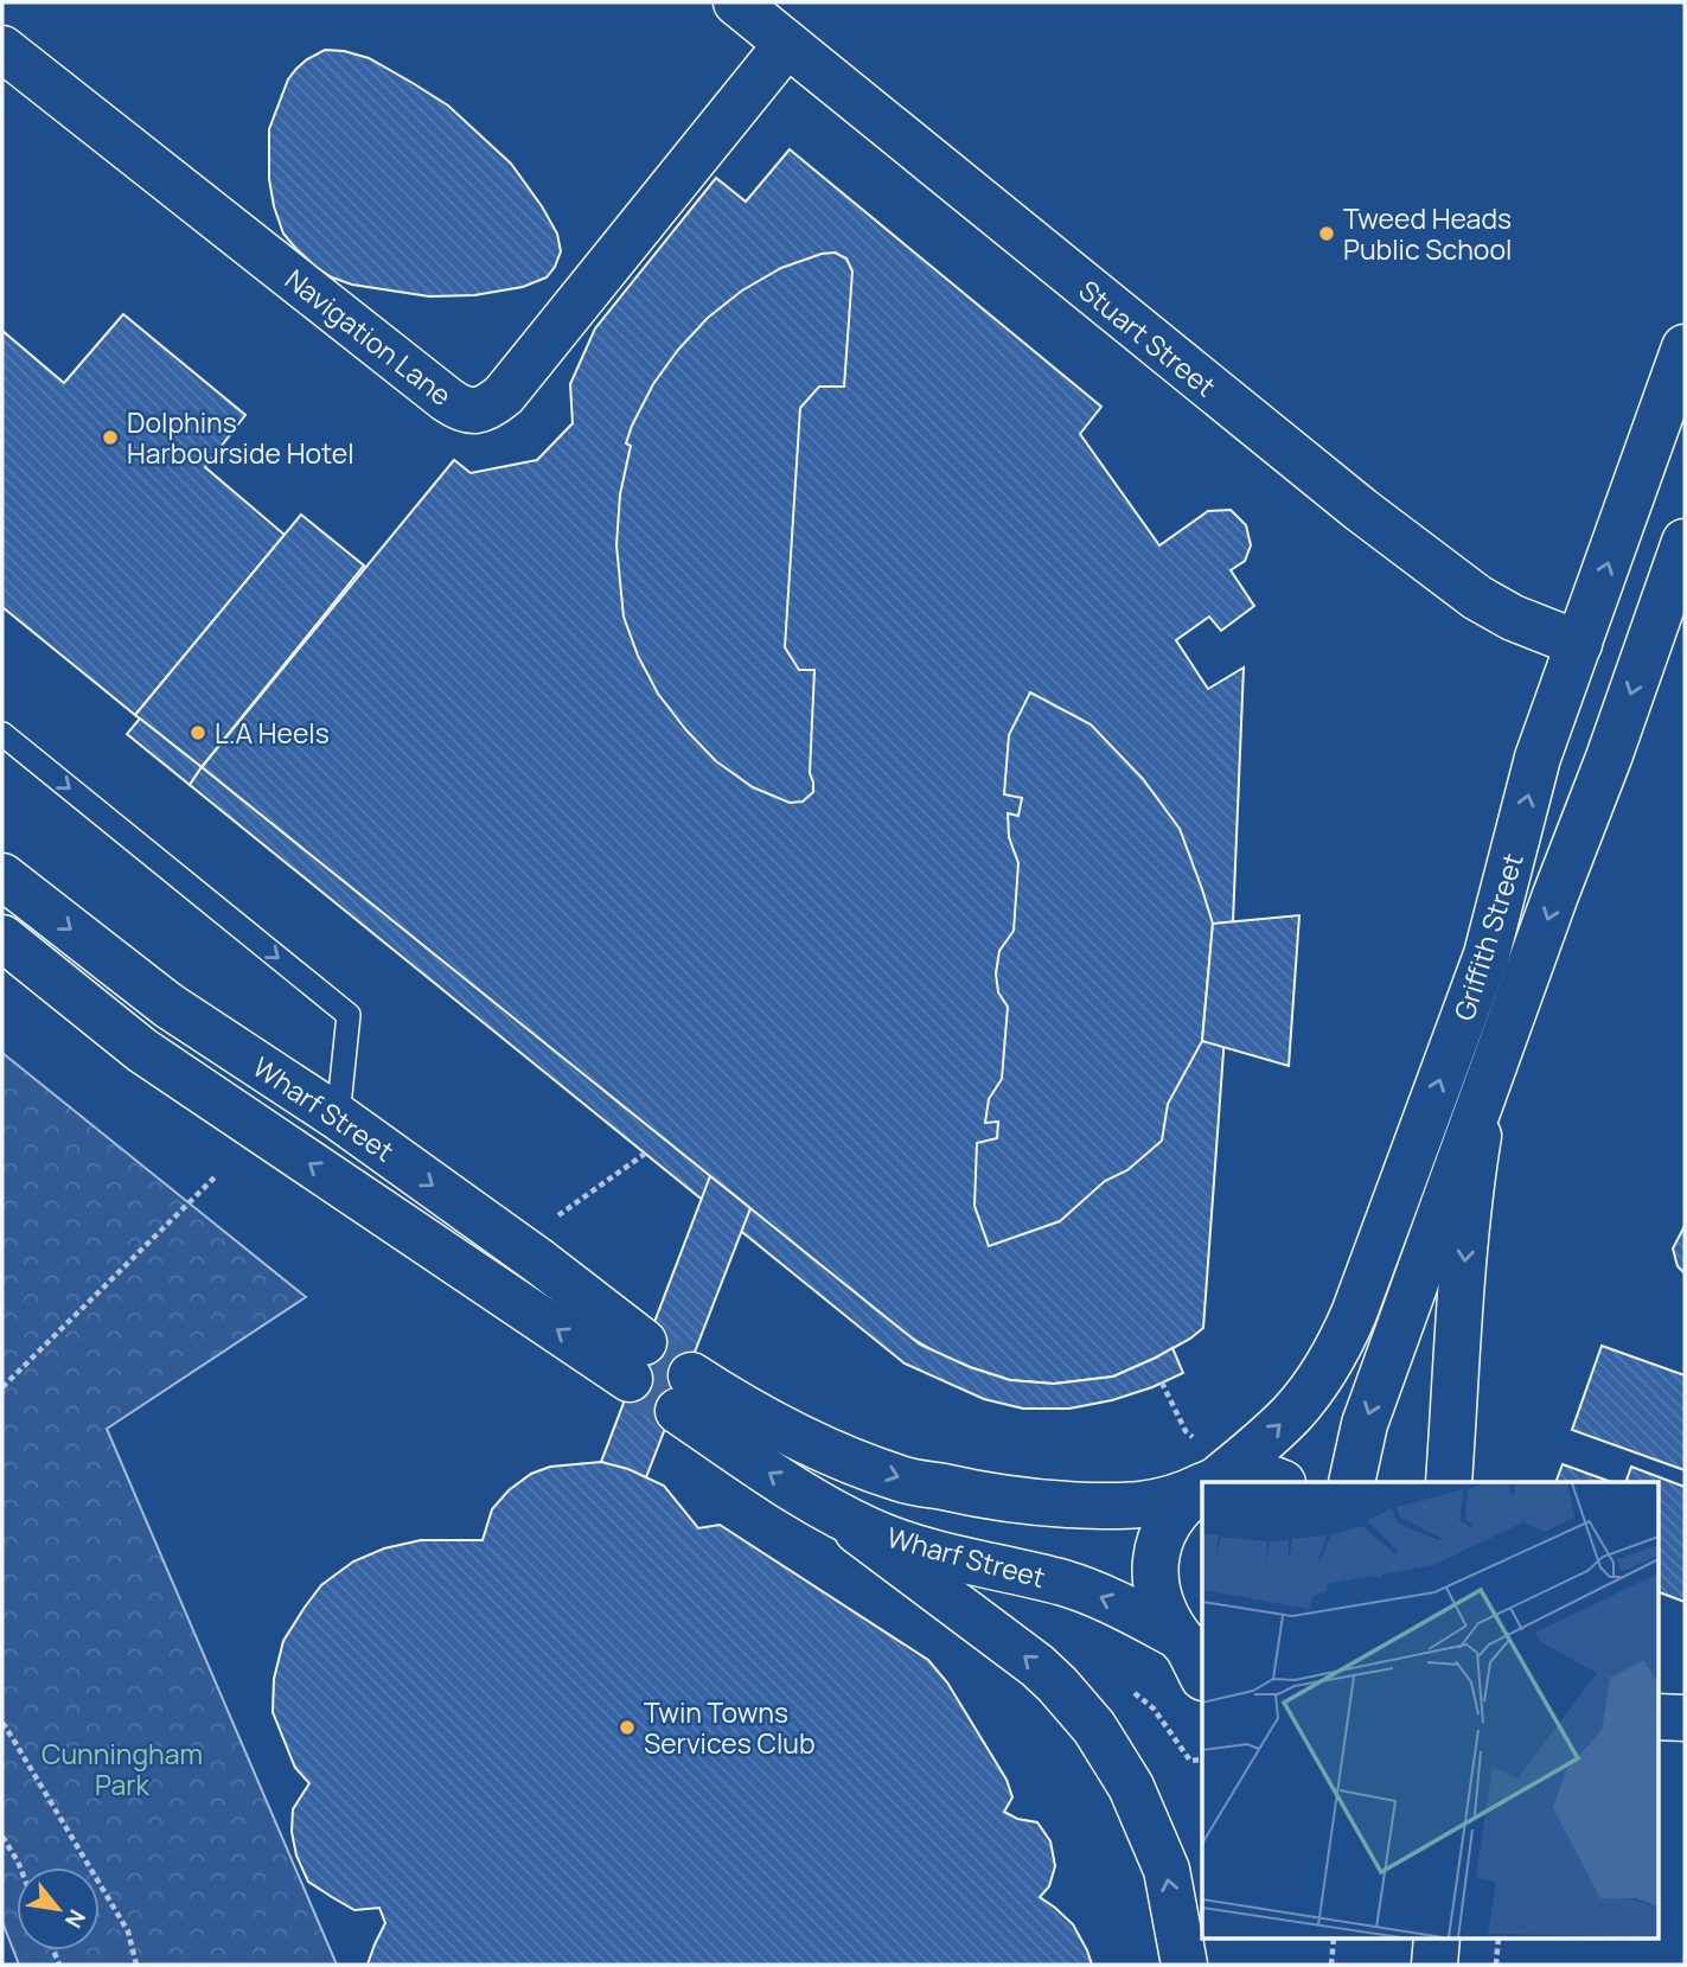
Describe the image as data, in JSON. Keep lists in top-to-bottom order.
{
  "streets": {
    "main road": [
      "Navigation Lane",
      "Stuart Street",
      "Griffith Street",
      "Wharf Street"
    ]
  },
  "crossings": [
    ["Navigation Lane", "Stuart Street"],
    ["Stuart Street", "Griffith Street"],
    ["Griffith Street", "Wharf Street"]
  ],
  "parks": ["Cunningham Park"],
  "places": [
    "Tweed Heads Public School",
    "Dolphins Harbourside Hotel",
    "L.A Heels",
    "Twin Towns Services Club"
  ],
  "north": "bottom right"
}
